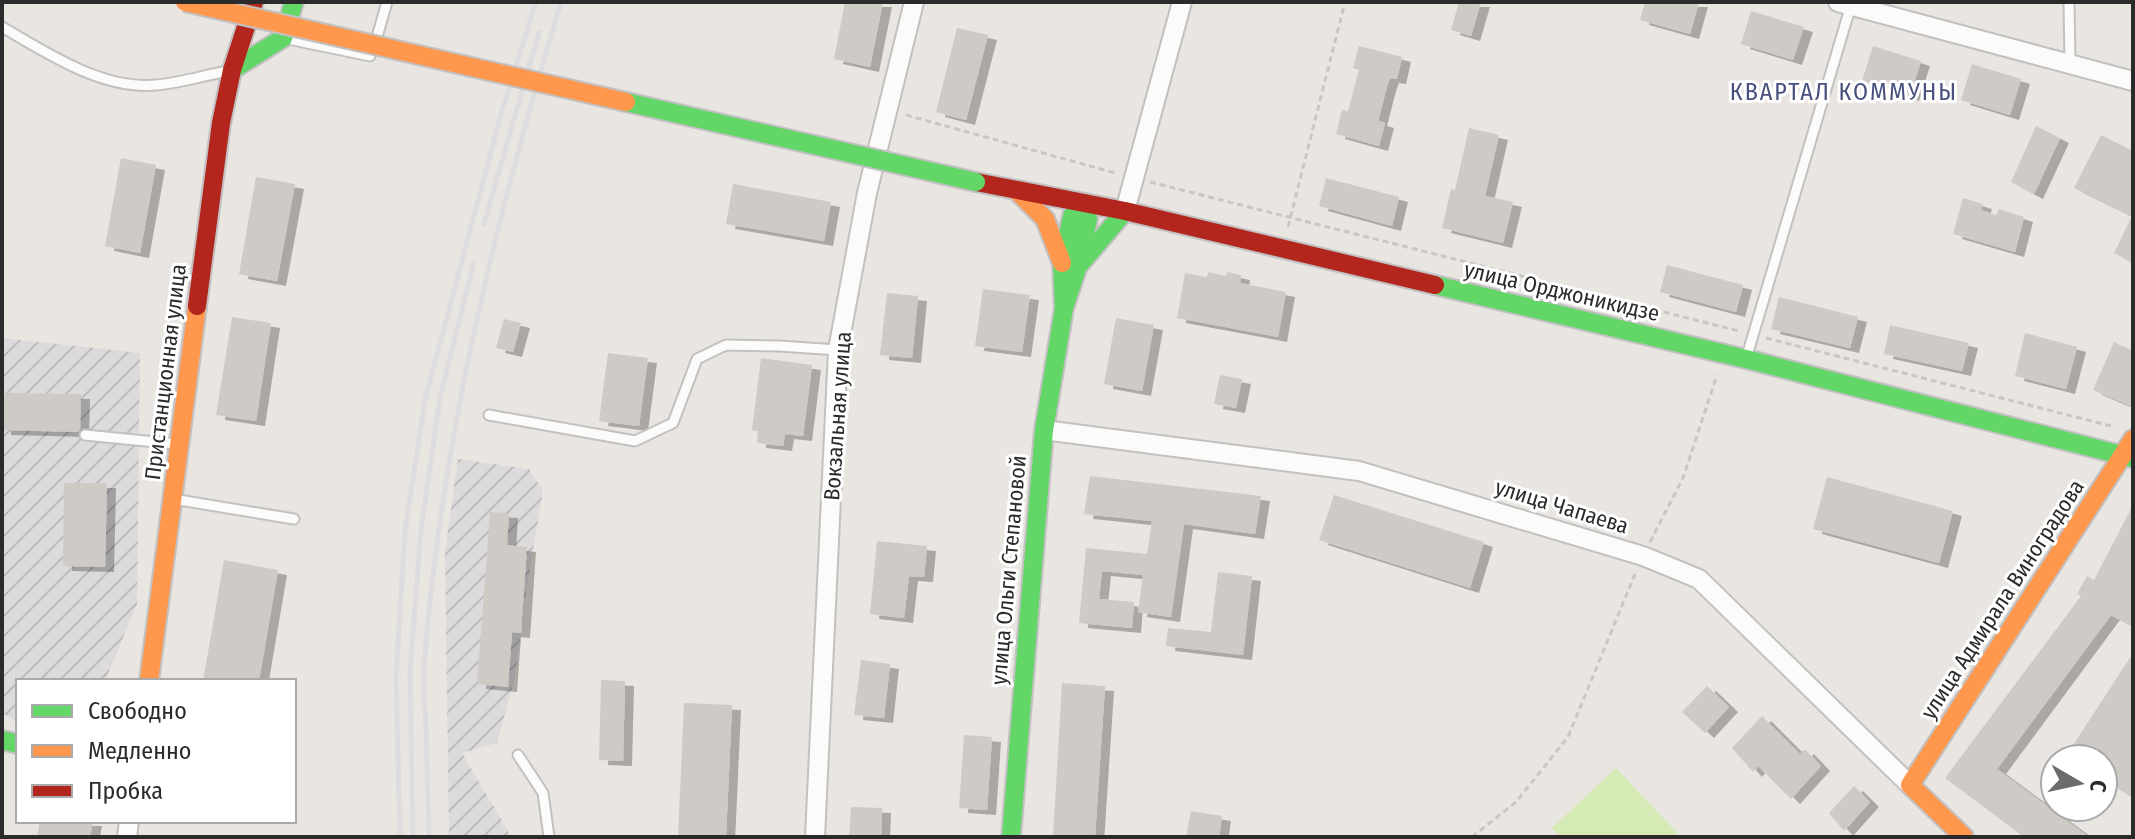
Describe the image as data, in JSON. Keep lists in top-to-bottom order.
{
  "streets": {
    "main road": [
      "улица Орджоникидзе",
      "Пристанционная улица",
      "улица Чапаева",
      "улица Ольги Степановой",
      "улица Адмирала Виноградова"
    ],
    "street": ["Вокзальная улица"]
  },
  "crossings": [
    ["улица Орджоникидзе", "улица Ольги Степановой"],
    ["улица Орджоникидзе", "улица Адмирала Виноградова"],
    ["улица Чапаева", "улица Ольги Степановой"],
    ["улица Чапаева", "улица Адмирала Виноградова"]
  ],
  "districts": ["КВАРТАЛ КОММУНЫ"],
  "legend": ["Свободно", "Медленно", "Пробка"],
  "north": "right"
}
